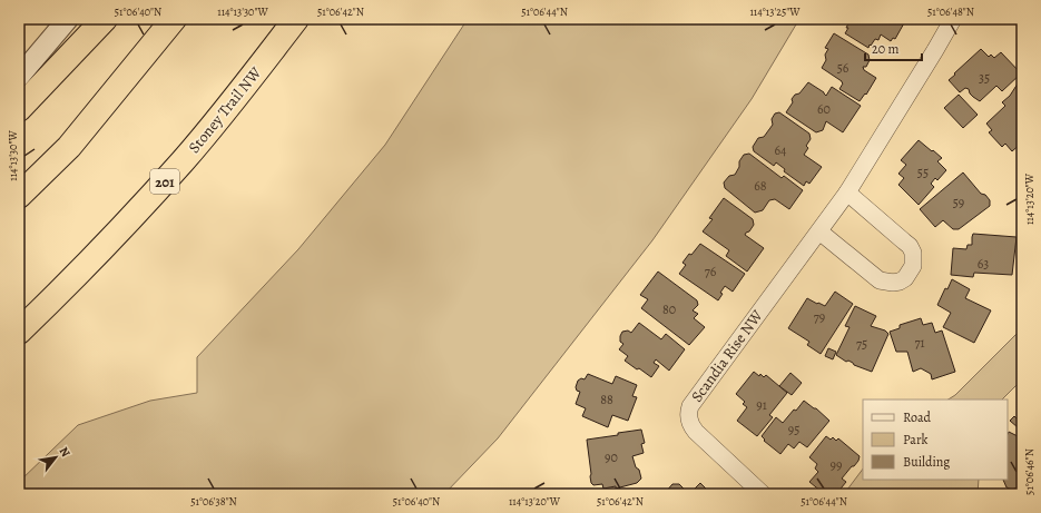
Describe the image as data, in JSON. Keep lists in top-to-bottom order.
{
  "streets": {
    "highway": ["Stoney Trail NW", "201"],
    "street": ["Scandia Rise NW"]
  },
  "house_numbers": [
    "56",
    "35",
    "60",
    "64",
    "55",
    "68",
    "59",
    "63",
    "76",
    "80",
    "79",
    "71",
    "75",
    "88",
    "91",
    "95",
    "90",
    "99"
  ],
  "legend": ["Road", "Park", "Building"],
  "scale_bar": "20 m",
  "north": "top right",
  "coordinates": [
    "51°06'40\"N",
    "114°13'30\"W",
    "51°06'42\"N",
    "51°06'44\"N",
    "114°13'25\"W",
    "51°06'48\"N",
    "114°13'20\"W",
    "51°06'46\"N",
    "51°06'38\"N"
  ]
}
